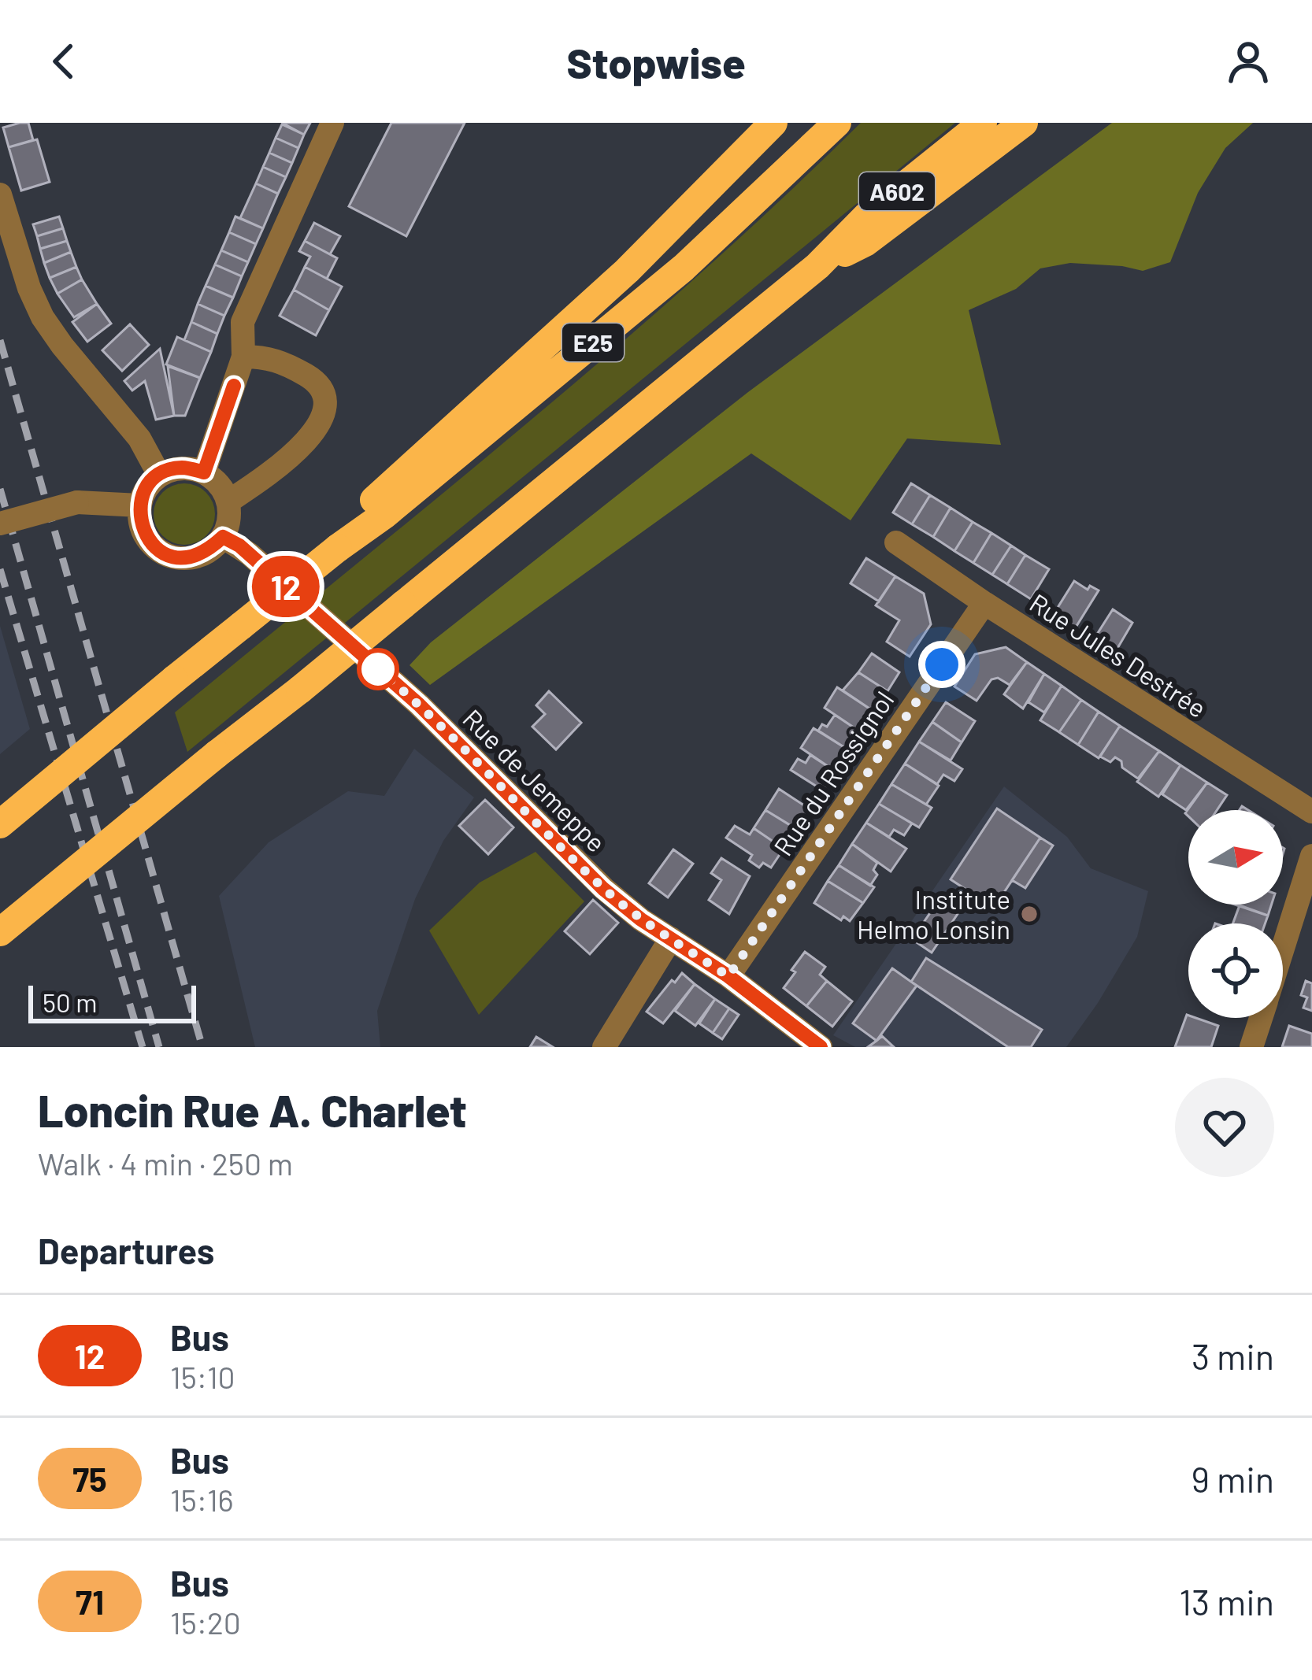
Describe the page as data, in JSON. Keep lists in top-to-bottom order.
{
  "streets": {
    "highway": ["A602", "E25"],
    "street": ["Rue Jules Destrée", "Rue du Rossignol", "Rue de Jemeppe"]
  },
  "crossings": [
    ["Rue Jules Destrée", "Rue du Rossignol"],
    ["Rue du Rossignol", "Rue de Jemeppe"]
  ],
  "places": ["Institute Helmo Lonsin"],
  "lines": ["bus line 12"],
  "scale_bar": "50 m",
  "north": "right",
  "page": {
    "header": "Stopwise",
    "on_map": "12",
    "scale": "50 m",
    "heading": [
      ["Loncin Rue A. Charlet", "Walk · 4 min · 250 m"],
      "Departures"
    ],
    "list": [
      {
        "mark": "12",
        "name": "Bus",
        "note": "15:10",
        "value": "3 min"
      },
      {
        "mark": "75",
        "name": "Bus",
        "note": "15:16",
        "value": "9 min"
      },
      {
        "mark": "71",
        "name": "Bus",
        "note": "15:20",
        "value": "13 min"
      }
    ]
  }
}
